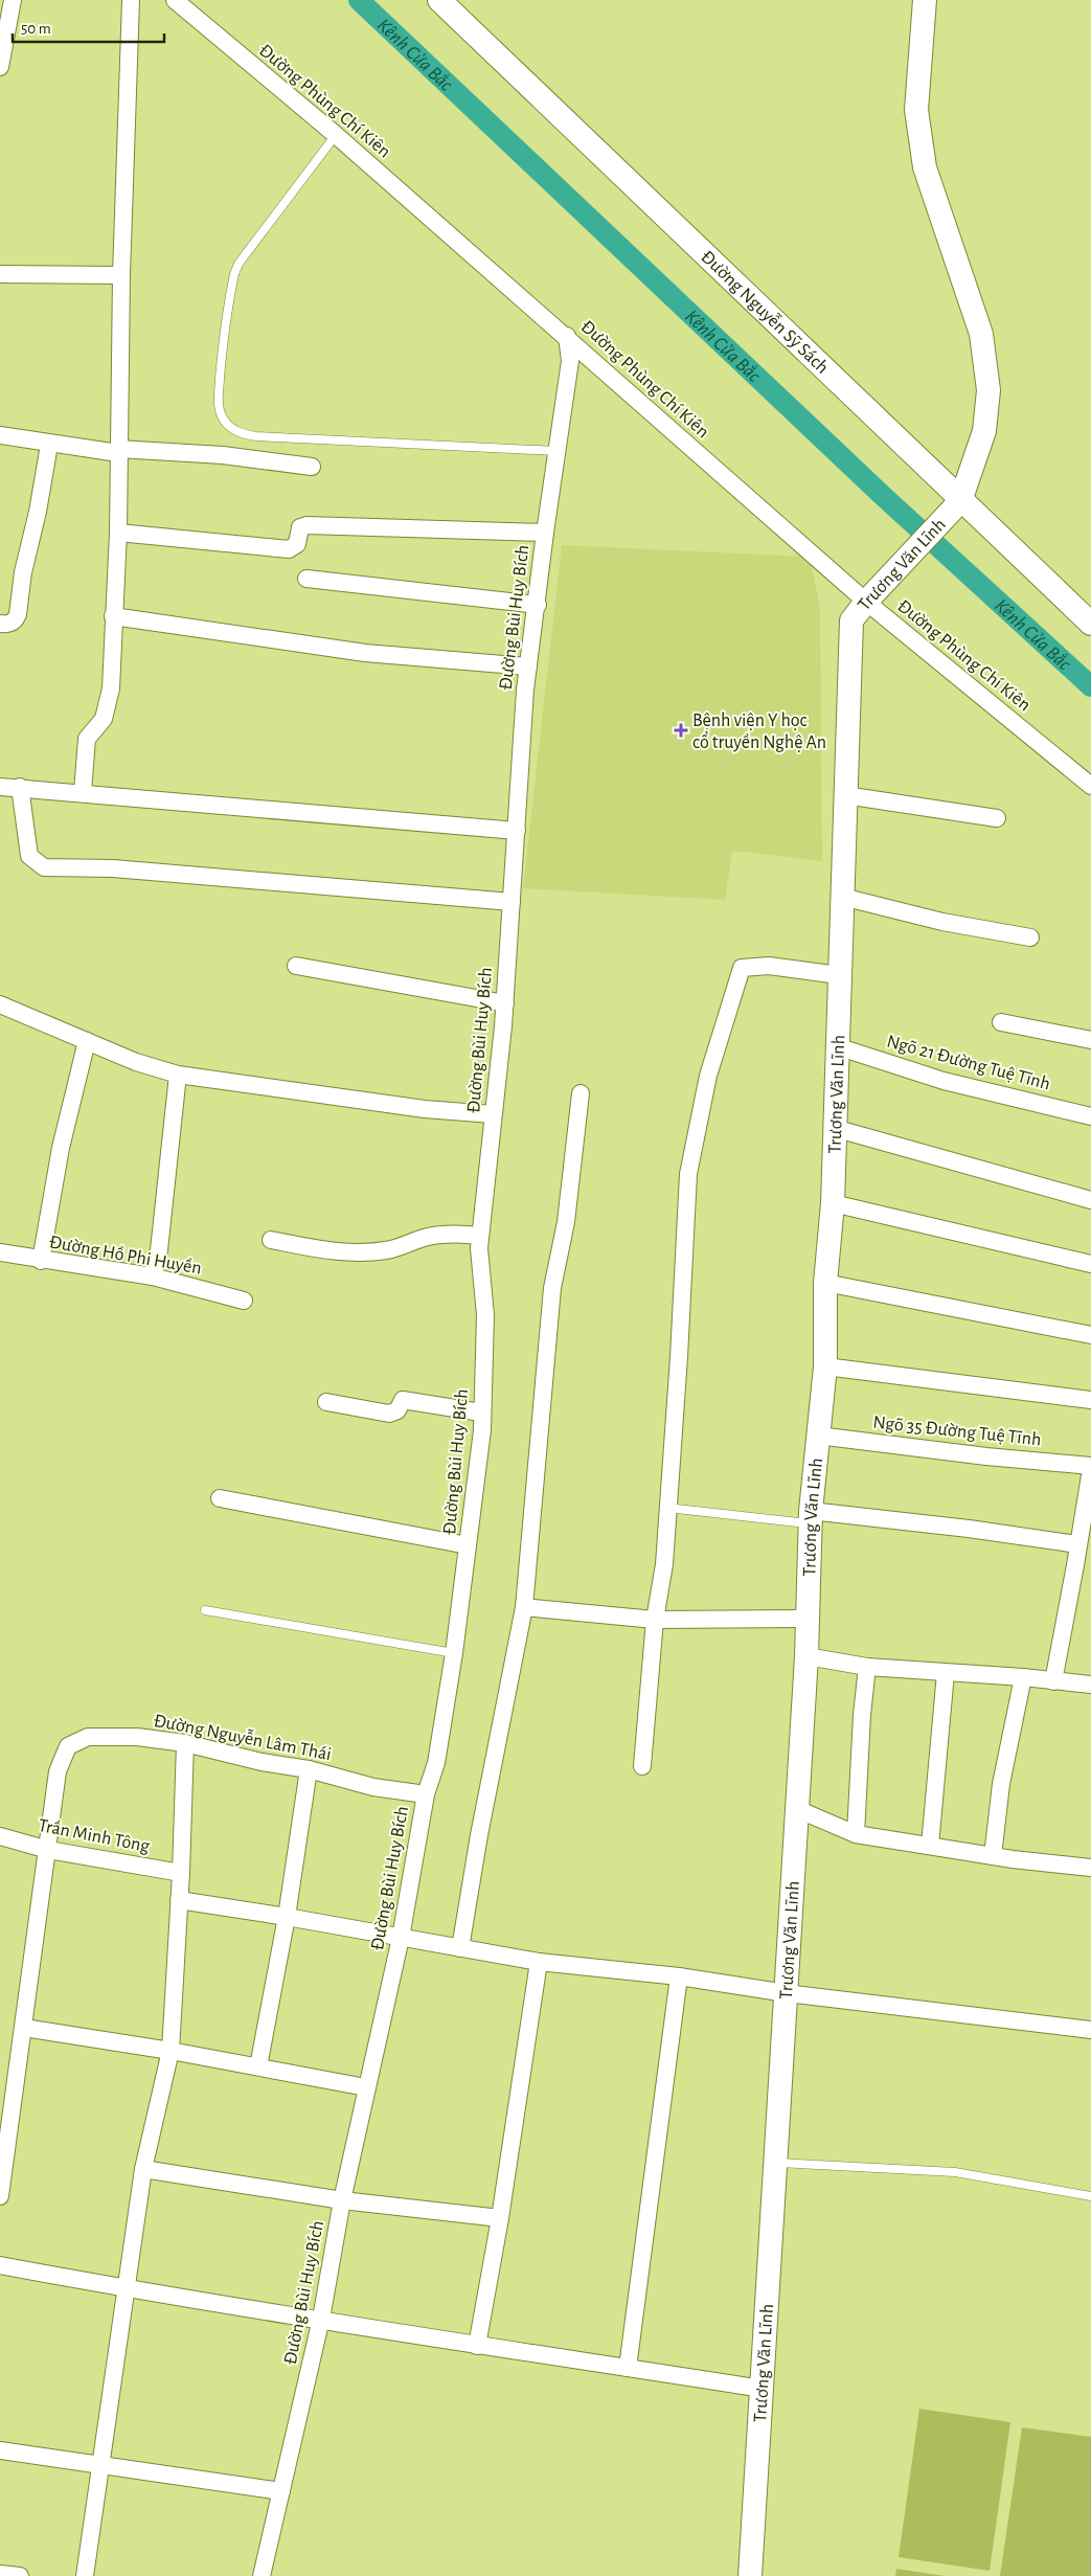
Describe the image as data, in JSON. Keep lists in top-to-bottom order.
{
  "streets": {
    "street": [
      "Đường Phùng Chí Kiên",
      "Đường Nguyễn Sỹ Sách",
      "Trương Văn Lĩnh",
      "Đường Bùi Huy Bích",
      "Ngõ 21 Đường Tuệ Tĩnh",
      "Đường Hồ Phi Huyền",
      "Ngõ 35 Đường Tuệ Tĩnh",
      "Đường Nguyễn Lâm Thái",
      "Trần Minh Tông"
    ]
  },
  "crossings": [
    ["Đường Phùng Chí Kiên", "Trương Văn Lĩnh"],
    ["Đường Phùng Chí Kiên", "Đường Bùi Huy Bích"],
    ["Đường Nguyễn Sỹ Sách", "Trương Văn Lĩnh"],
    ["Trương Văn Lĩnh", "Ngõ 21 Đường Tuệ Tĩnh"],
    ["Trương Văn Lĩnh", "Ngõ 35 Đường Tuệ Tĩnh"],
    ["Đường Bùi Huy Bích", "Đường Nguyễn Lâm Thái"],
    ["Đường Nguyễn Lâm Thái", "Trần Minh Tông"]
  ],
  "water": ["Kênh Cửa Bắc"],
  "places": {
    "health": ["Bệnh viện Y học cổ truyền Nghệ An"]
  },
  "scale_bar": "50 m"
}
